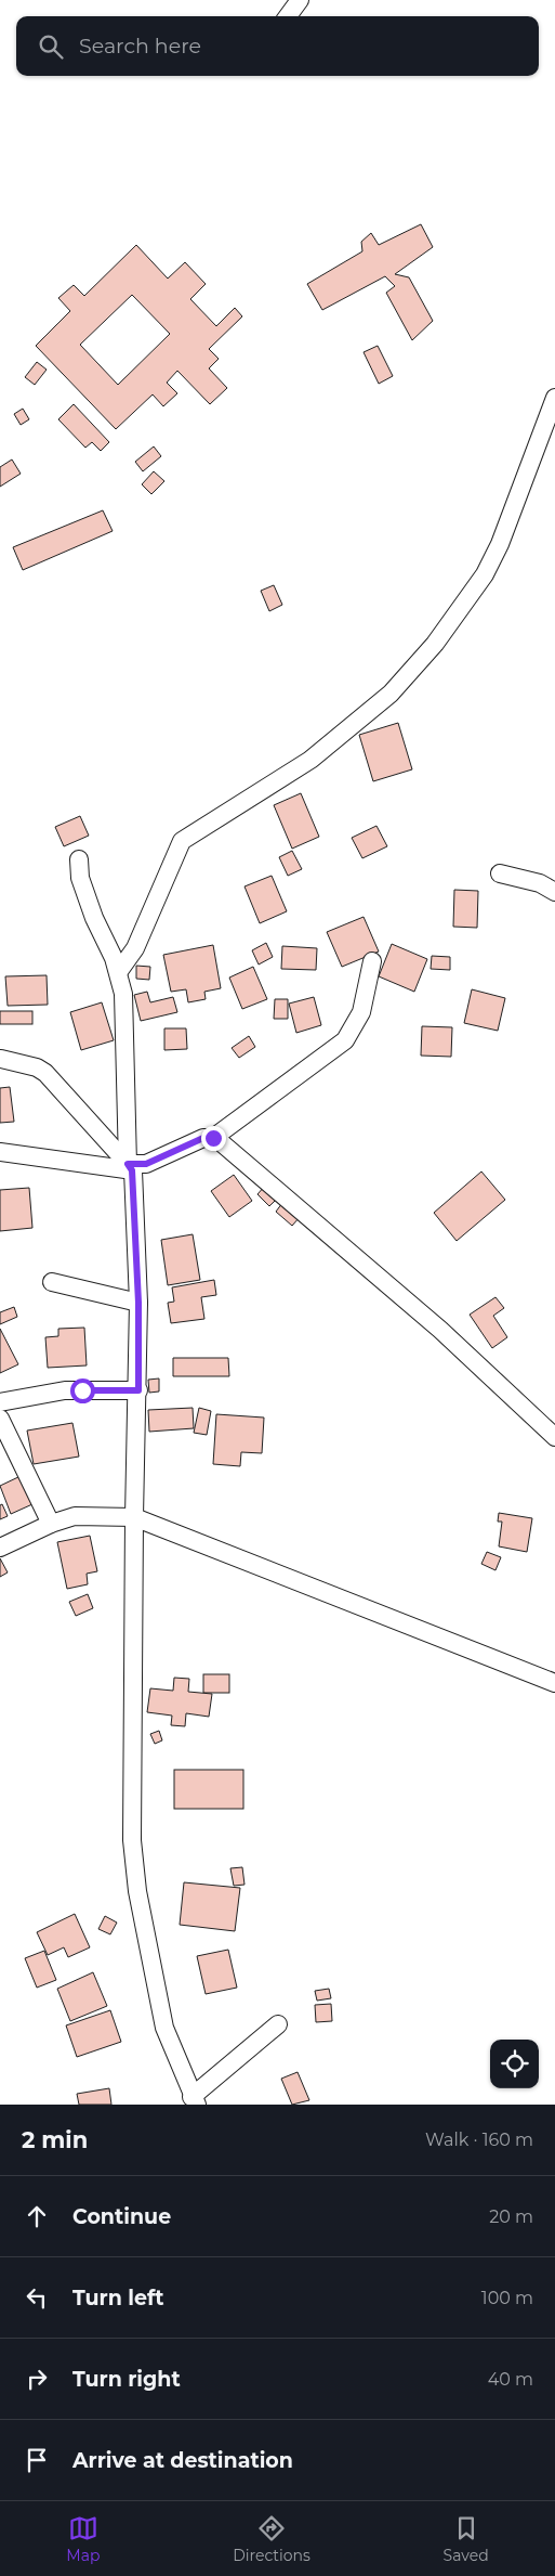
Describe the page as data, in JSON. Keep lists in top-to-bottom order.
{
  "page": {
    "search": "Search here",
    "heading": ["2 min", "Walk · 160 m"],
    "list": [
      ["Continue", "20 m"],
      ["Turn left", "100 m"],
      ["Turn right", "40 m"],
      "Arrive at destination"
    ],
    "nav": ["Map", "Directions", "Saved"]
  }
}
